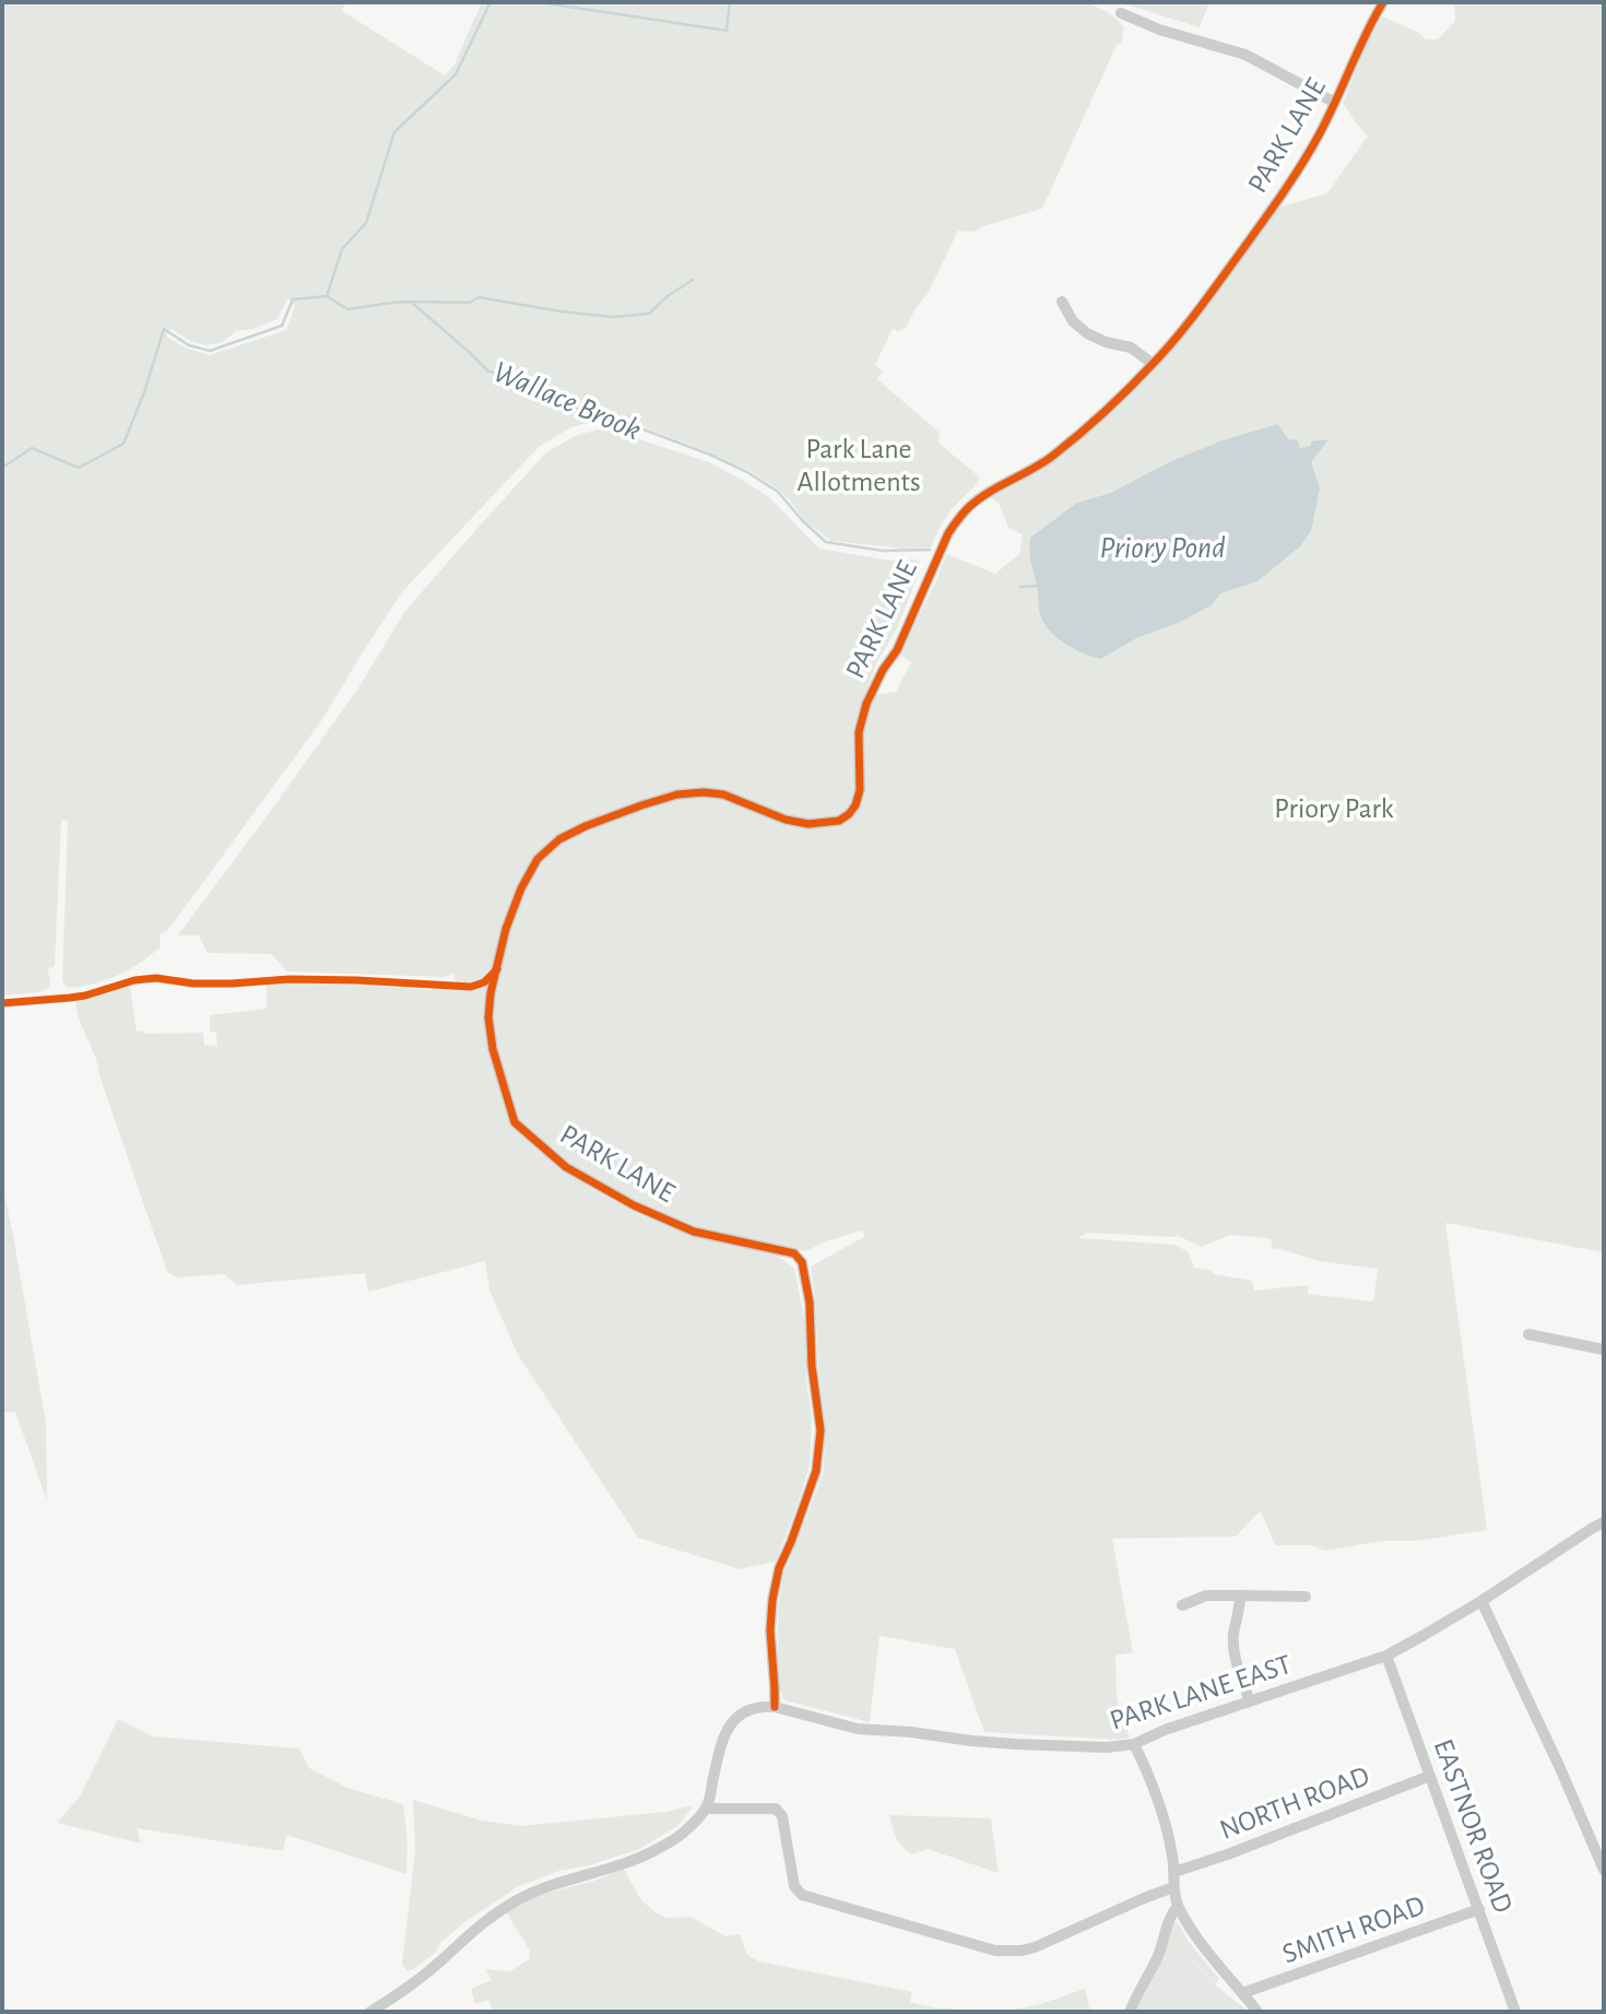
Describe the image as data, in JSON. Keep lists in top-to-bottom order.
{
  "streets": {
    "street": [
      "PARK LANE",
      "PARK LANE EAST",
      "NORTH ROAD",
      "EASTNOR ROAD",
      "SMITH ROAD"
    ]
  },
  "crossings": [
    ["PARK LANE", "PARK LANE EAST"],
    ["PARK LANE EAST", "EASTNOR ROAD"],
    ["NORTH ROAD", "EASTNOR ROAD"],
    ["EASTNOR ROAD", "SMITH ROAD"]
  ],
  "water": ["Wallace Brook", "Priory Pond"],
  "parks": ["Park Lane Allotments", "Priory Park"]
}
